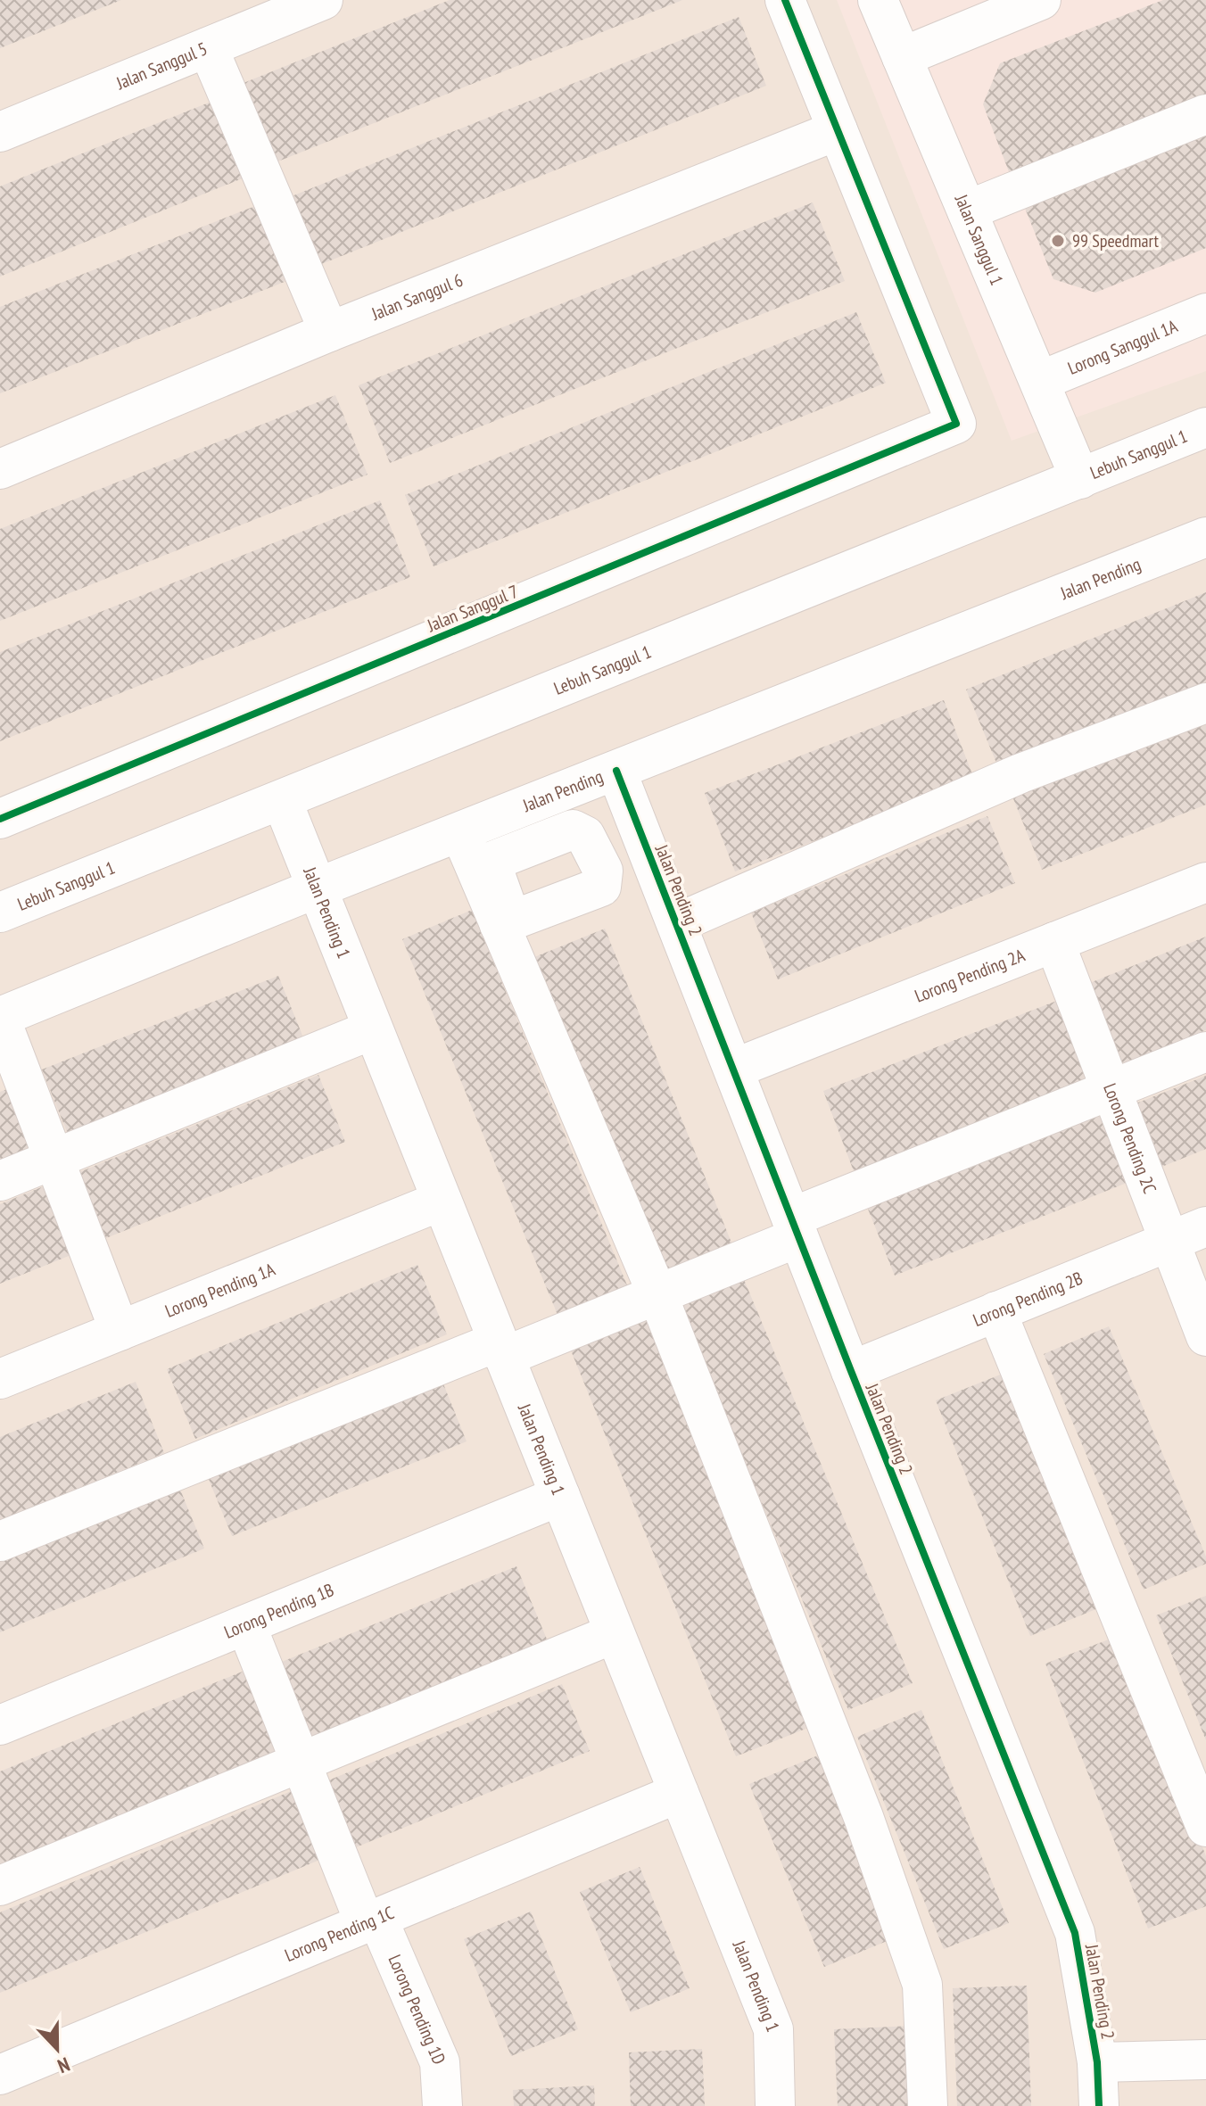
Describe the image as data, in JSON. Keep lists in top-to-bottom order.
{
  "streets": {
    "street": [
      "Jalan Sanggul 5",
      "Jalan Sanggul 1",
      "Jalan Sanggul 6",
      "Lorong Sanggul 1A",
      "Lebuh Sanggul 1",
      "Jalan Pending",
      "Jalan Sanggul 7",
      "Jalan Pending 2",
      "Jalan Pending 1",
      "Lorong Pending 2A",
      "Lorong Pending 2C",
      "Lorong Pending 1A",
      "Lorong Pending 2B",
      "Lorong Pending 1B",
      "Lorong Pending 1C",
      "Lorong Pending 1D"
    ]
  },
  "crossings": [
    ["Jalan Sanggul 1", "Lorong Sanggul 1A"],
    ["Jalan Sanggul 1", "Lebuh Sanggul 1"],
    ["Jalan Sanggul 6", "Jalan Sanggul 7"],
    ["Lebuh Sanggul 1", "Jalan Pending 1"],
    ["Jalan Pending", "Jalan Pending 2"],
    ["Jalan Pending", "Jalan Pending 1"],
    ["Jalan Pending 2", "Lorong Pending 2A"],
    ["Jalan Pending 2", "Lorong Pending 2B"],
    ["Jalan Pending 1", "Lorong Pending 1A"],
    ["Jalan Pending 1", "Lorong Pending 1B"],
    ["Jalan Pending 1", "Lorong Pending 1C"],
    ["Lorong Pending 2A", "Lorong Pending 2C"],
    ["Lorong Pending 2C", "Lorong Pending 2B"],
    ["Lorong Pending 1B", "Lorong Pending 1D"],
    ["Lorong Pending 1C", "Lorong Pending 1D"]
  ],
  "places": ["99 Speedmart"],
  "north": "bottom"
}
